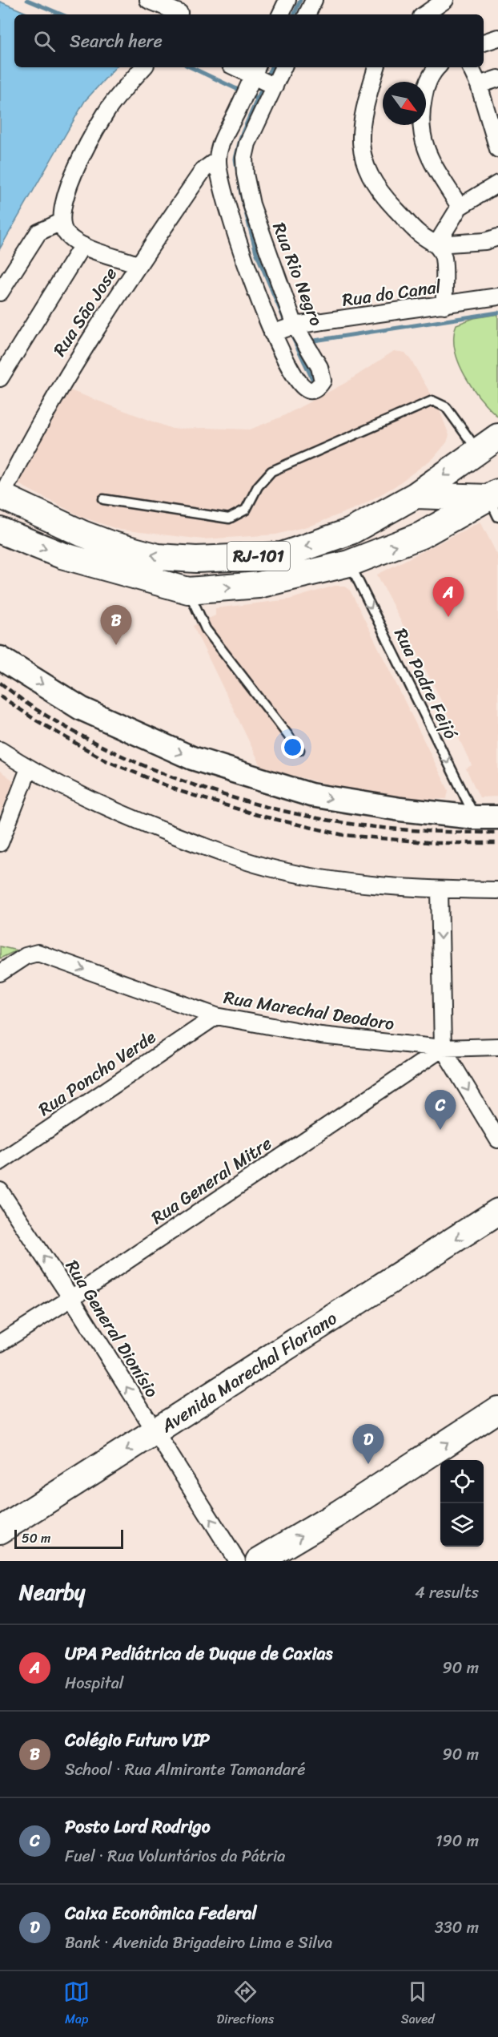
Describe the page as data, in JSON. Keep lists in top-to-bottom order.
{
  "streets": {
    "main road": ["RJ-101", "Avenida Marechal Floriano"],
    "street": [
      "Rua Rio Negro",
      "Rua do Canal",
      "Rua Sāo Jose",
      "Rua Marechal Deodoro",
      "Rua Poncho Verde",
      "Rua General Mitre",
      "Rua General Dionísio"
    ],
    "lane": ["Rua Padre Feijó"]
  },
  "crossings": [
    ["Rua Rio Negro", "Rua do Canal"],
    ["Rua Sāo Jose", "RJ-101"],
    ["RJ-101", "Rua Padre Feijó"],
    ["Rua Marechal Deodoro", "Rua Poncho Verde"],
    ["Rua Marechal Deodoro", "Rua General Mitre"],
    ["Rua General Mitre", "Rua General Dionísio"],
    ["Rua General Dionísio", "Avenida Marechal Floriano"]
  ],
  "one_way": ["Rua Padre Feijó", "Rua Marechal Deodoro", "Rua General Dionísio"],
  "scale_bar": "50 m",
  "north": "bottom right",
  "page": {
    "search": "Search here",
    "pins": [
      "A",
      "B",
      "C",
      "D"
    ],
    "scale": "50 m",
    "heading": ["Nearby", "4 results"],
    "list": [
      {
        "mark": "A",
        "name": "UPA Pediátrica de Duque de Caxias",
        "note": "Hospital",
        "value": "90 m"
      },
      {
        "mark": "B",
        "name": "Colégio Futuro VIP",
        "note": "School · Rua Almirante Tamandaré",
        "value": "90 m"
      },
      {
        "mark": "C",
        "name": "Posto Lord Rodrigo",
        "note": "Fuel · Rua Voluntários da Pátria",
        "value": "190 m"
      },
      {
        "mark": "D",
        "name": "Caixa Econômica Federal",
        "note": "Bank · Avenida Brigadeiro Lima e Silva",
        "value": "330 m"
      }
    ],
    "nav": ["Map", "Directions", "Saved"]
  }
}
